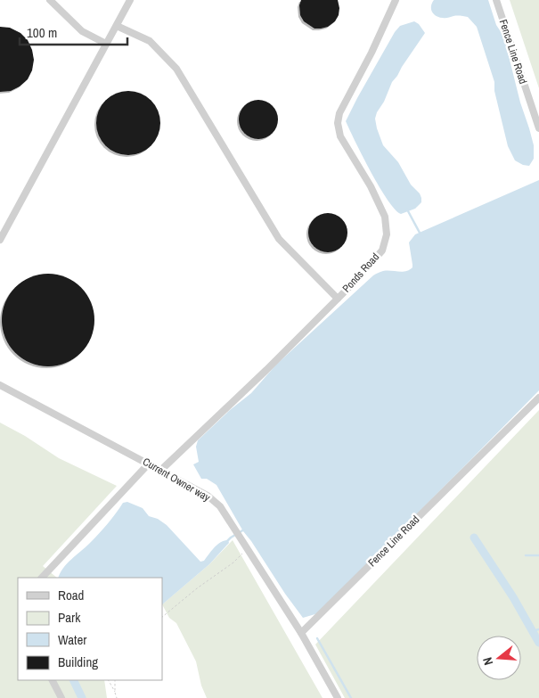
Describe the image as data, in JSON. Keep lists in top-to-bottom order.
{
  "streets": {
    "street": ["Fence Line Road", "Ponds Road", "Current Owner way"]
  },
  "crossings": [
    ["Fence Line Road", "Current Owner way"],
    ["Ponds Road", "Current Owner way"]
  ],
  "legend": [
    "Road",
    "Park",
    "Water",
    "Building"
  ],
  "scale_bar": "100 m",
  "north": "left"
}
